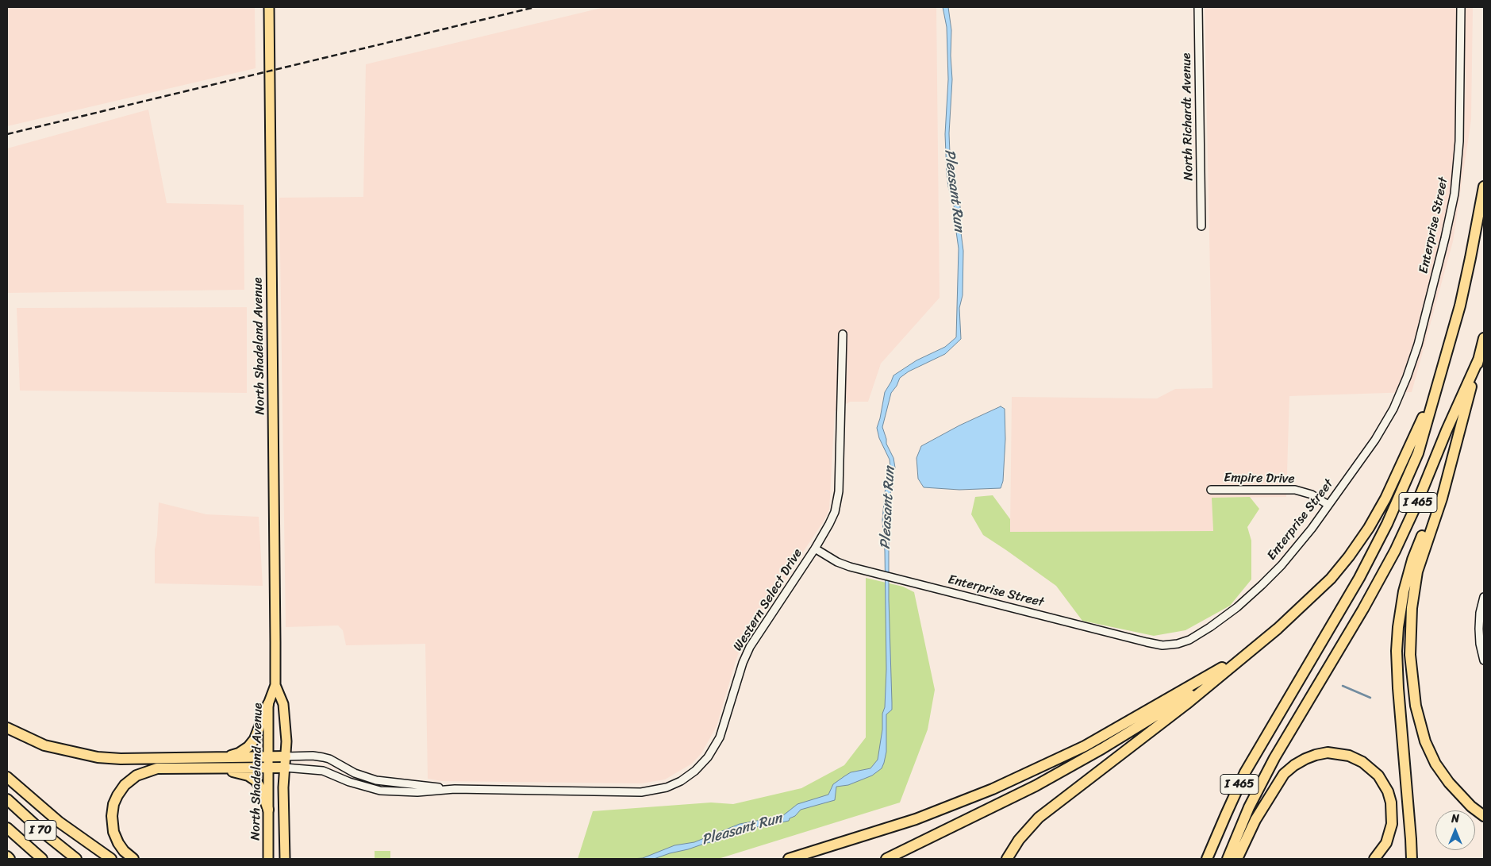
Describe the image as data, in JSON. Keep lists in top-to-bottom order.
{
  "streets": {
    "highway": ["I 465", "I 70"],
    "main road": ["North Shadeland Avenue"],
    "street": [
      "North Richardt Avenue",
      "Enterprise Street",
      "Empire Drive",
      "Western Select Drive"
    ]
  },
  "crossings": [
    ["Enterprise Street", "Empire Drive"],
    ["Enterprise Street", "Western Select Drive"],
    ["North Shadeland Avenue", "Western Select Drive"]
  ],
  "water": ["Pleasant Run"],
  "north": "top"
}
